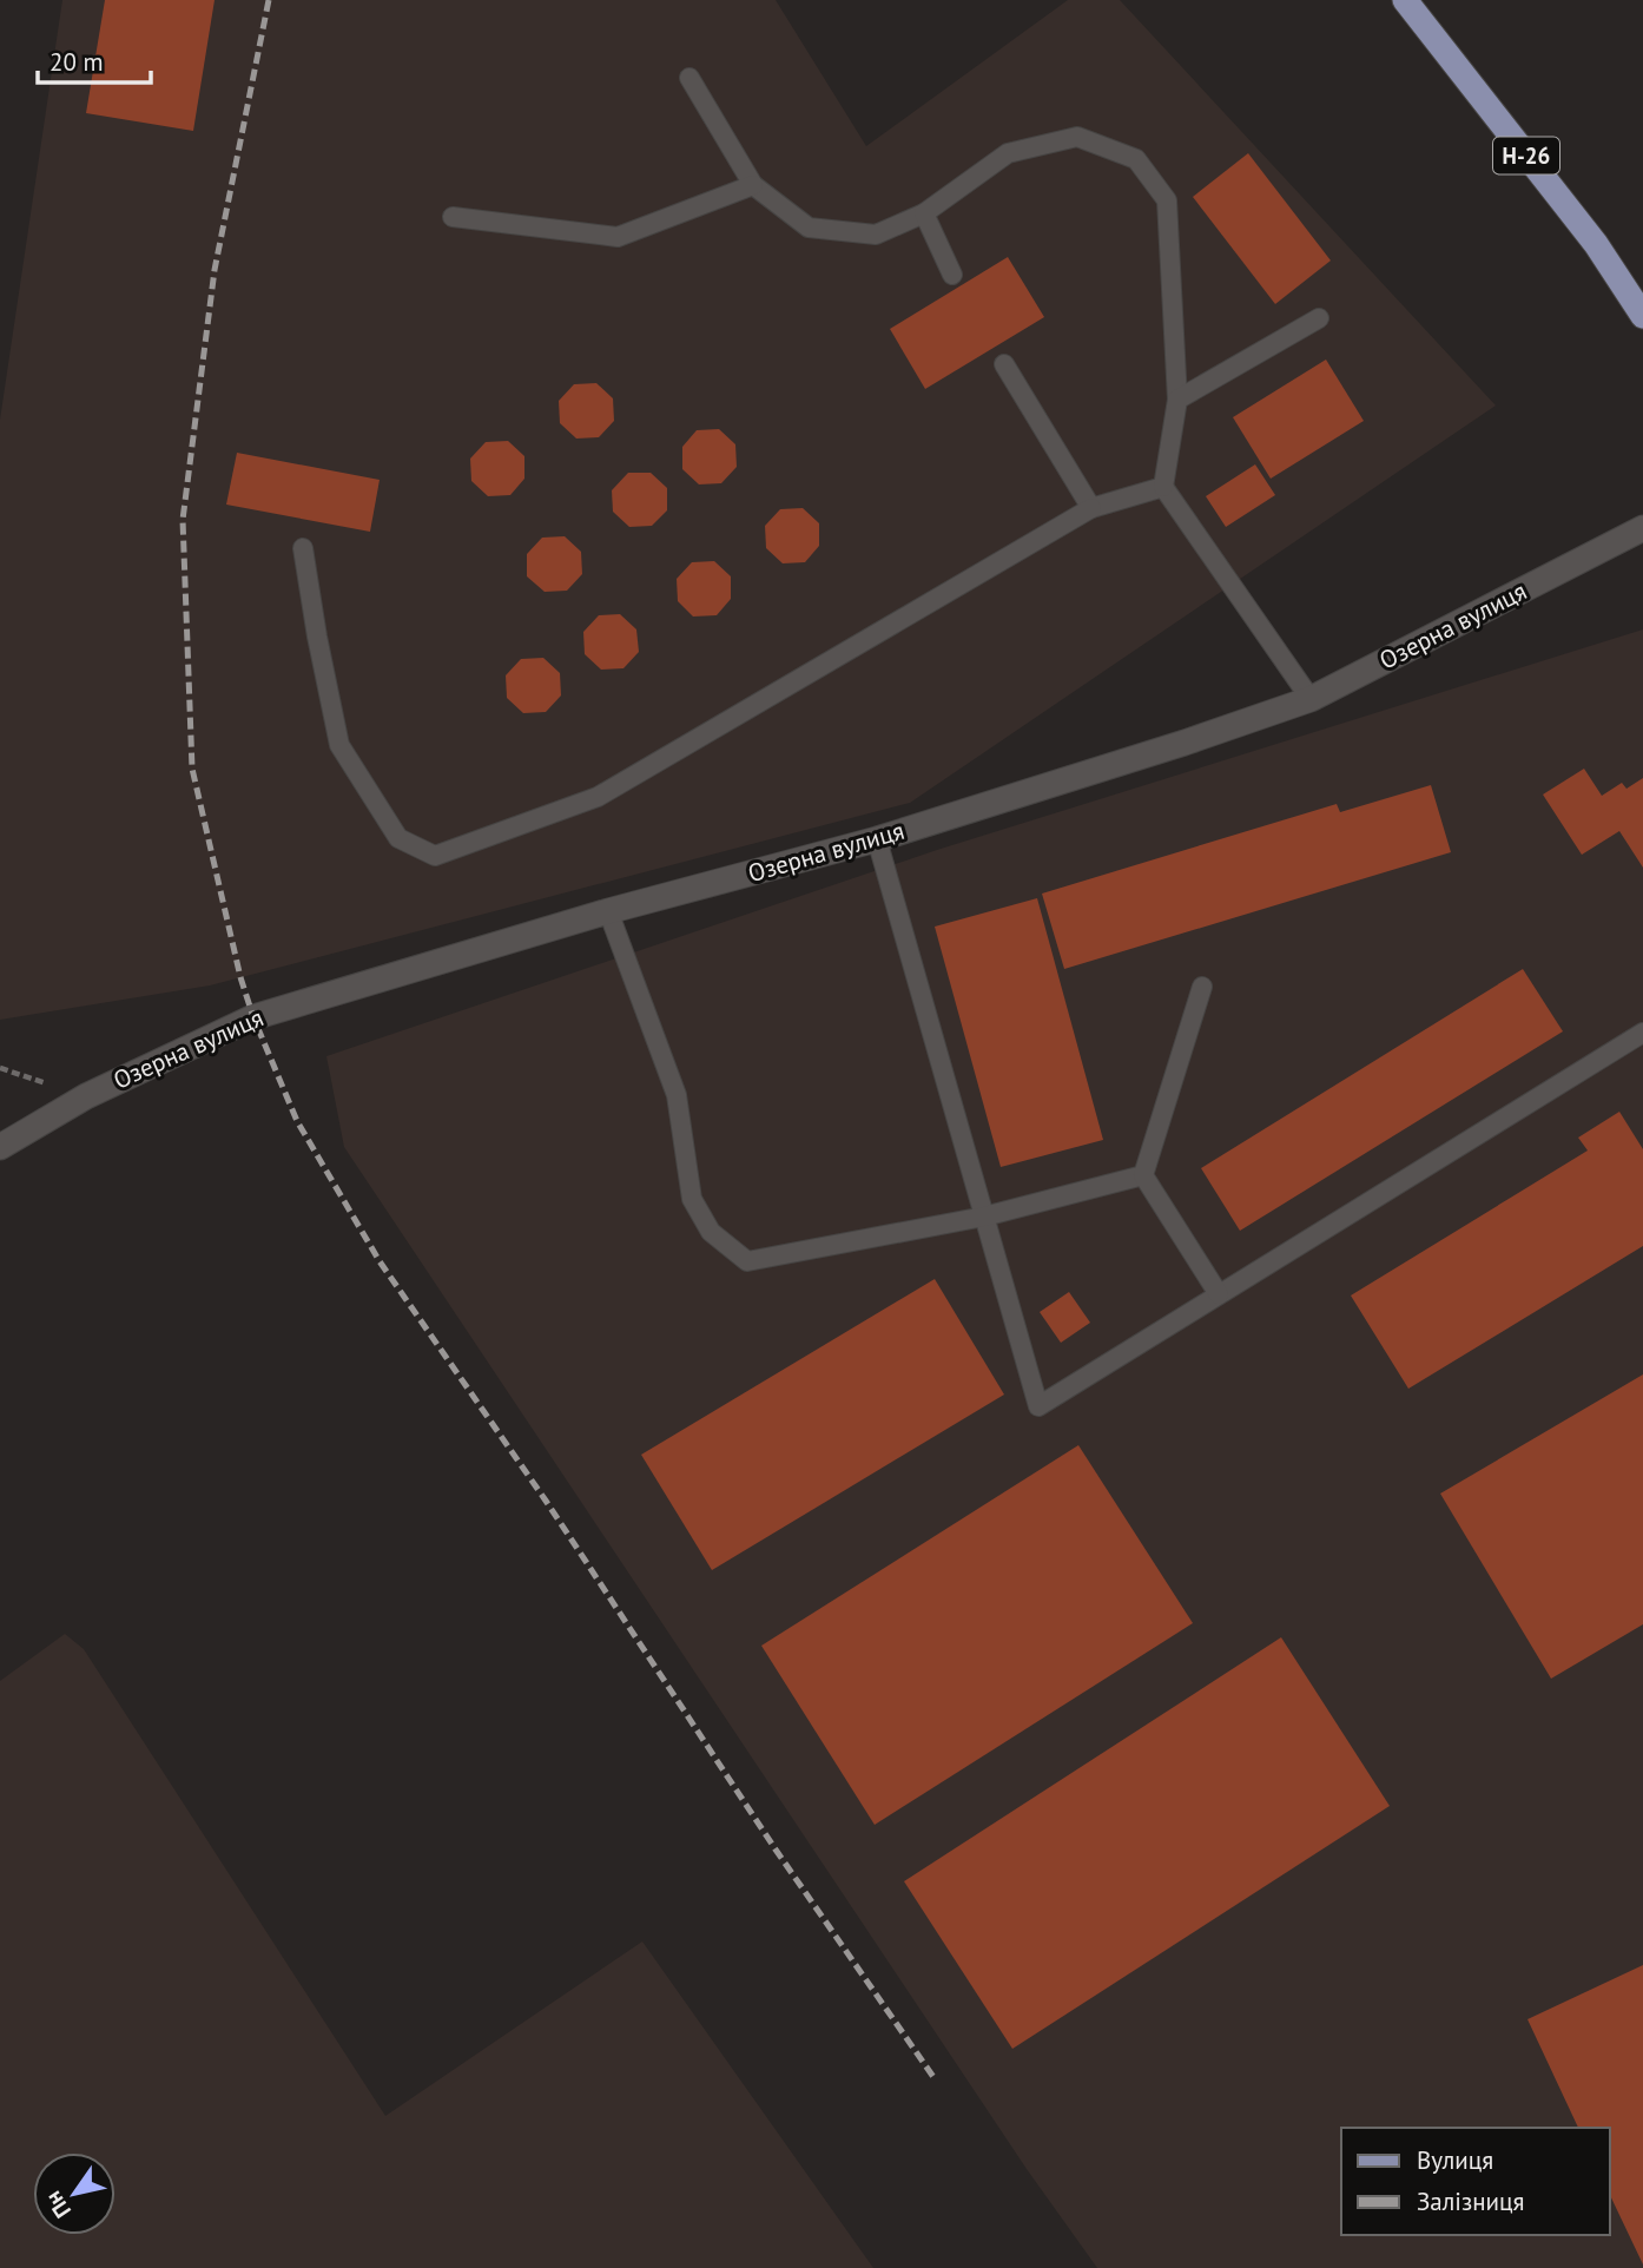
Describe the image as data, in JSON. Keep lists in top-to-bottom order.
{
  "streets": {
    "main road": ["Н-26"],
    "street": ["Озерна вулиця"]
  },
  "legend": ["Вулиця", "Залізниця"],
  "scale_bar": "20 m",
  "north": "bottom left"
}
